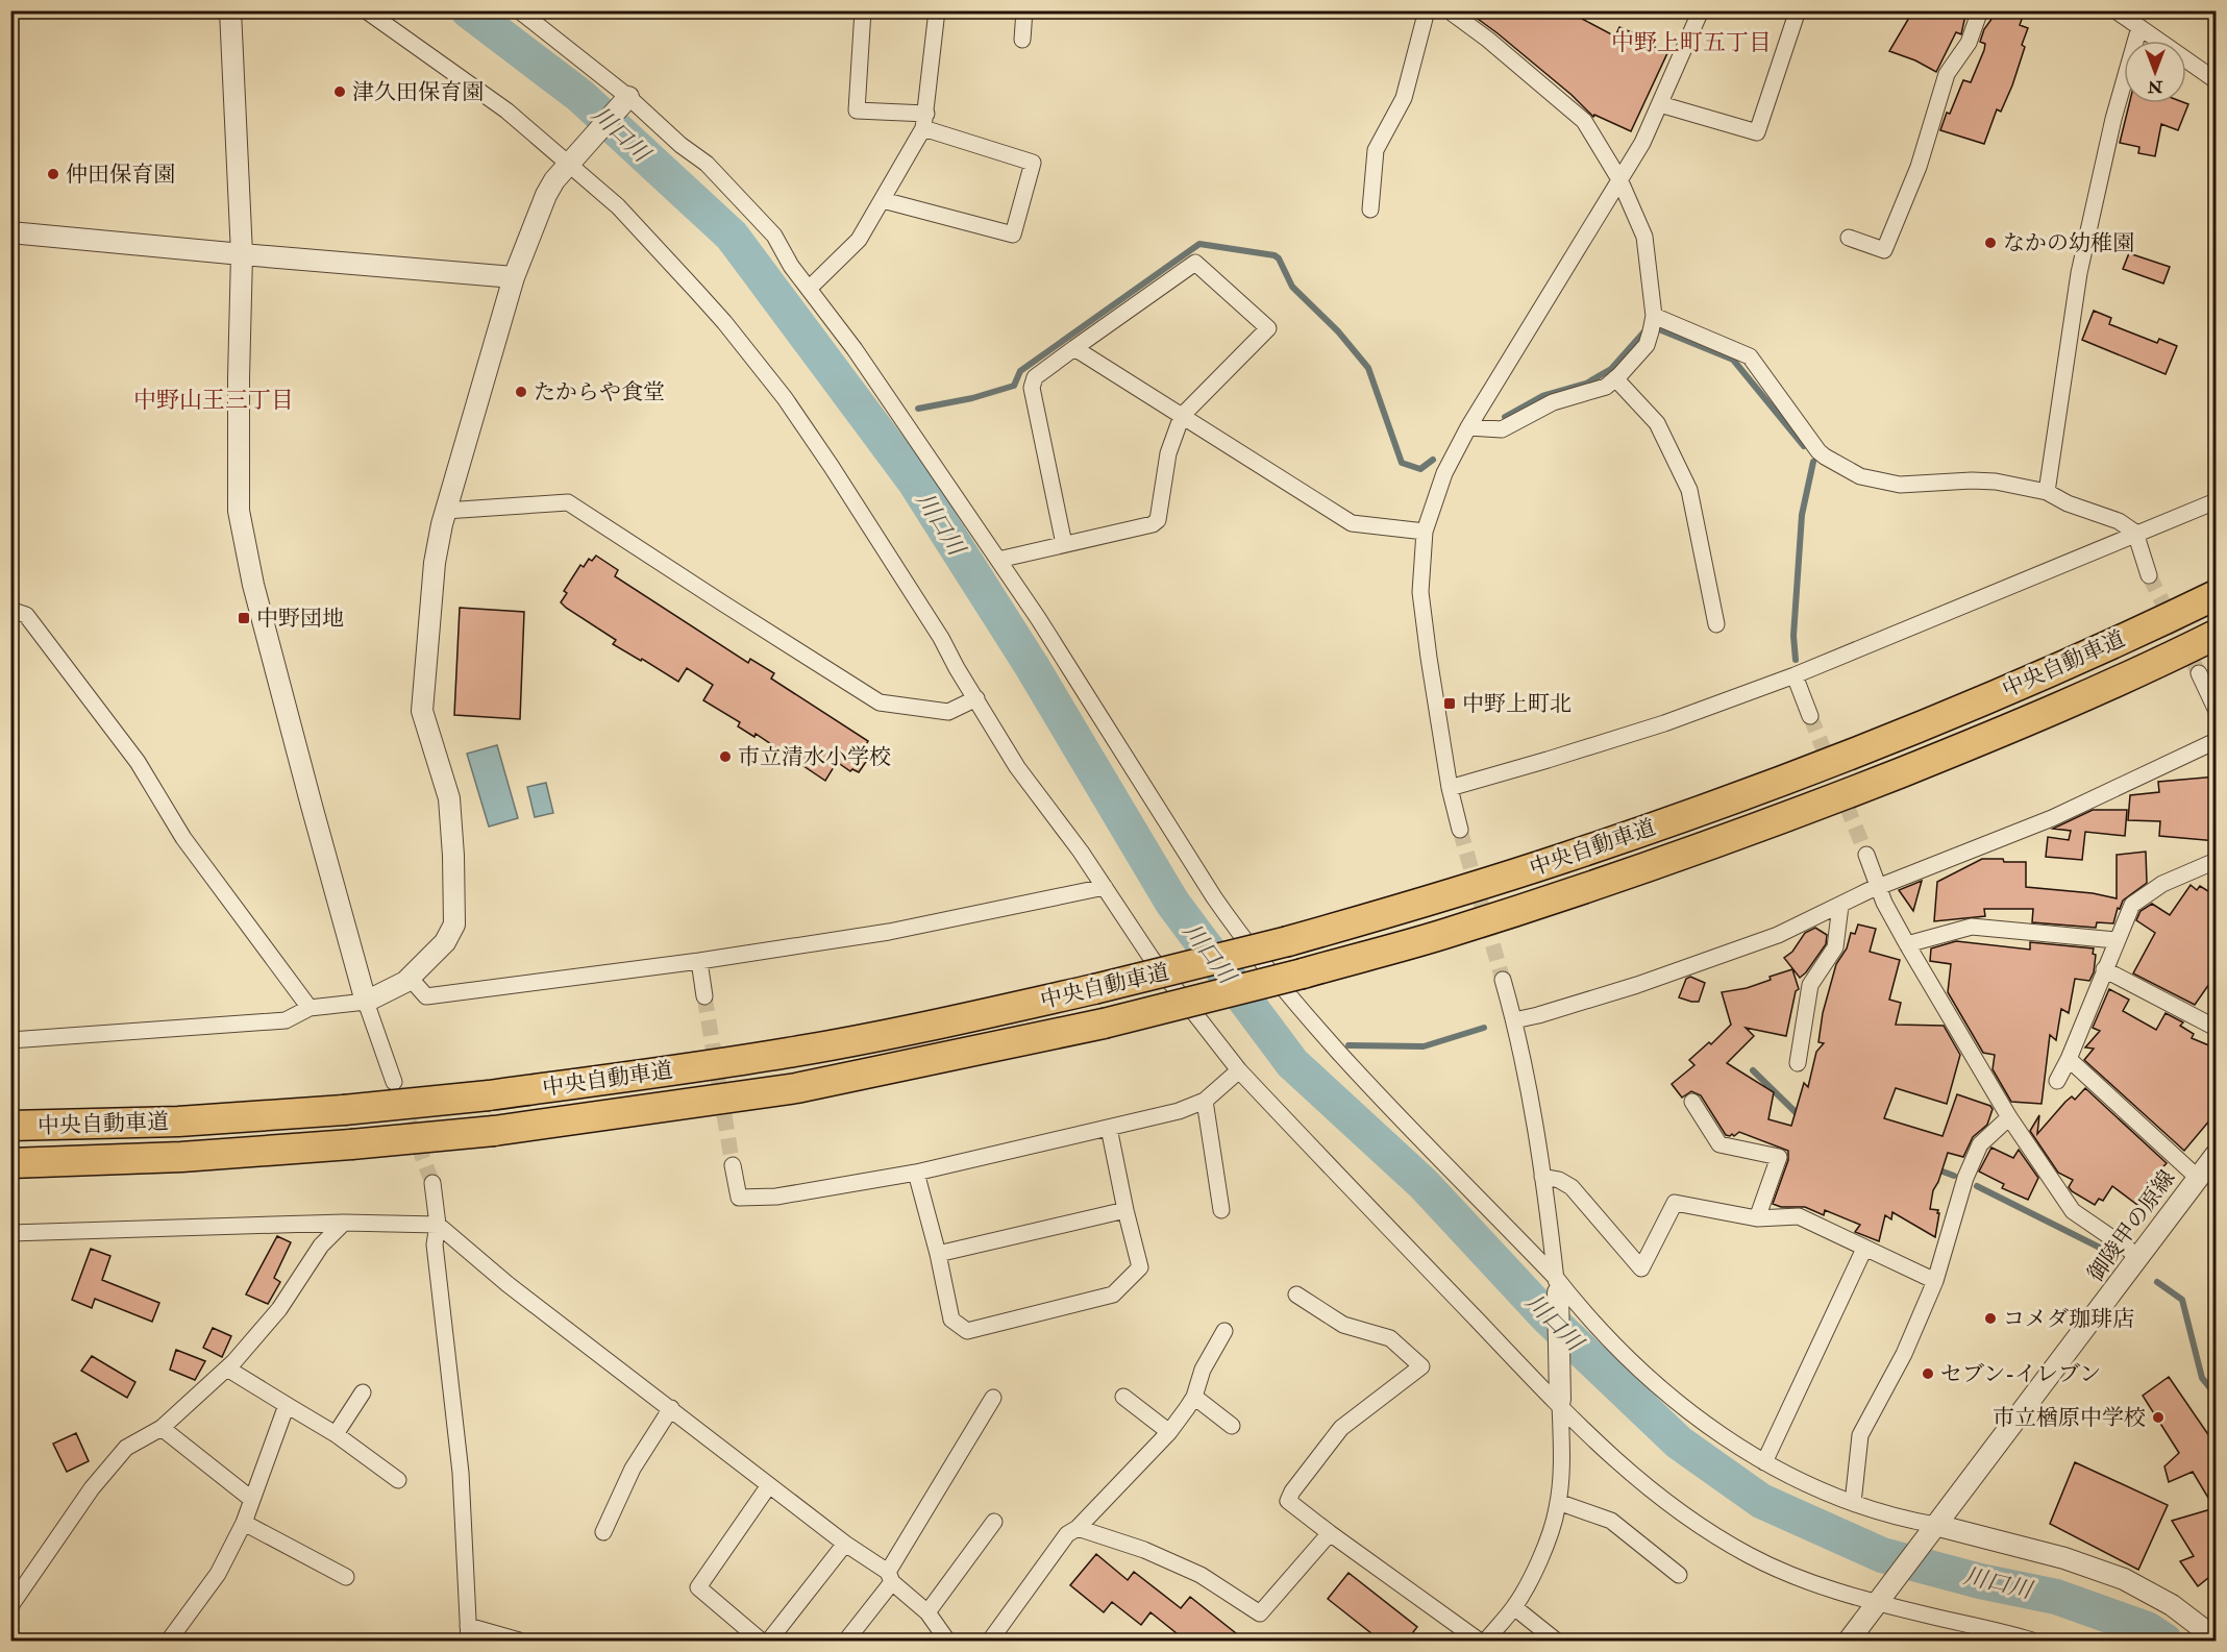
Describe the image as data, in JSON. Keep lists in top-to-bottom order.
{
  "streets": {
    "highway": ["中央自動車道"],
    "street": ["御陵甲の原線"]
  },
  "districts": ["中野上町五丁目", "中野山王三丁目"],
  "water": ["川口川"],
  "places": {
    "other": [
      "津久田保育園",
      "仲田保育園",
      "なかの幼稚園",
      "たからや食堂",
      "市立清水小学校",
      "コメダ珈琲店",
      "セブン-イレブン",
      "市立楢原中学校"
    ],
    "transit": ["中野団地", "中野上町北"]
  },
  "north": "bottom"
}
